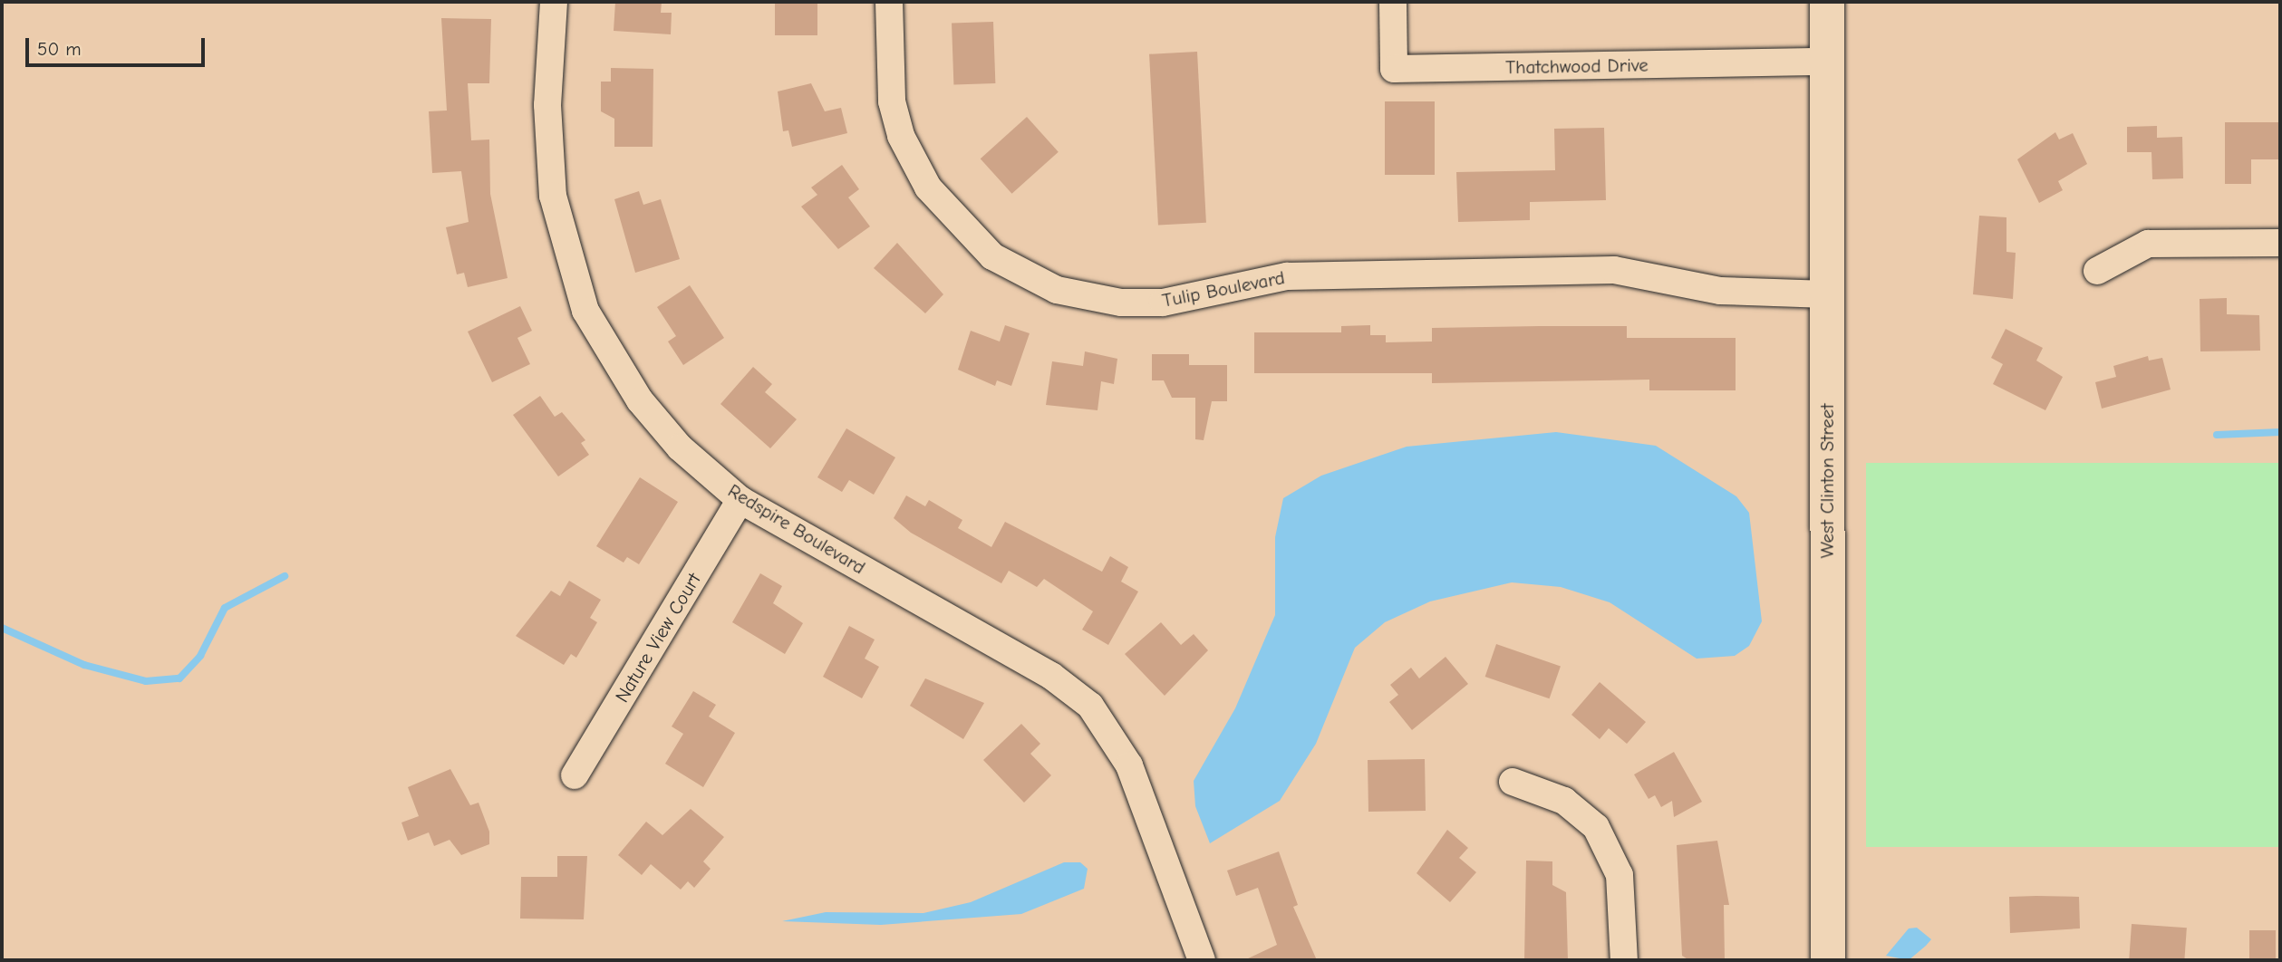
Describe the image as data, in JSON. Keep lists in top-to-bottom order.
{
  "streets": {
    "street": [
      "Thatchwood Drive",
      "Tulip Boulevard",
      "West Clinton Street",
      "Redspire Boulevard",
      "Nature View Court"
    ]
  },
  "crossings": [
    ["Thatchwood Drive", "West Clinton Street"],
    ["Tulip Boulevard", "West Clinton Street"],
    ["Redspire Boulevard", "Nature View Court"]
  ],
  "scale_bar": "50 m"
}
